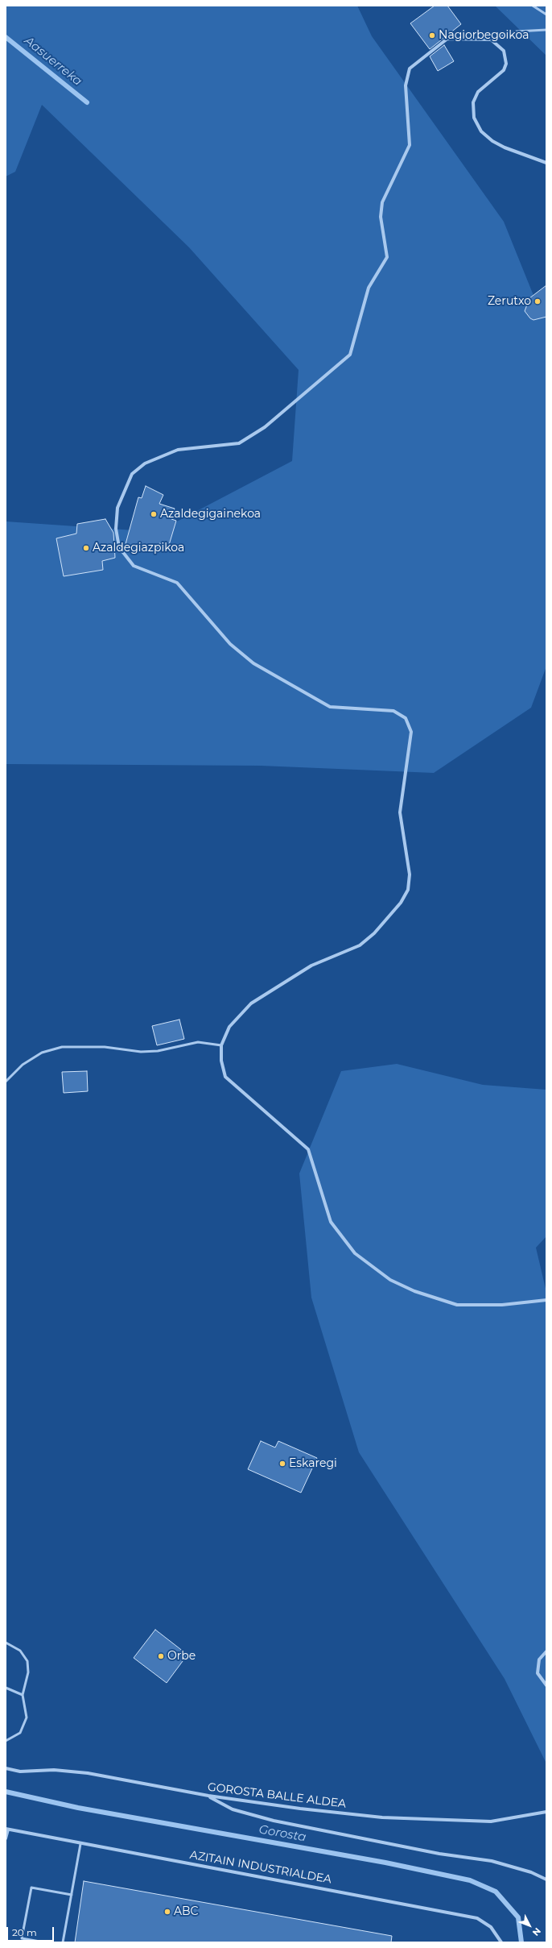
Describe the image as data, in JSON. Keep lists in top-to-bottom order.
{
  "streets": {
    "street": ["GOROSTA BALLE ALDEA", "AZITAIN INDUSTRIALDEA"]
  },
  "water": ["Aasuerreka", "Gorosta"],
  "places": [
    "Nagiorbegoikoa",
    "Zerutxo",
    "Azaldegigainekoa",
    "Azaldegiazpikoa",
    "Eskaregi",
    "Orbe",
    "ABC"
  ],
  "scale_bar": "20 m",
  "north": "bottom right"
}
